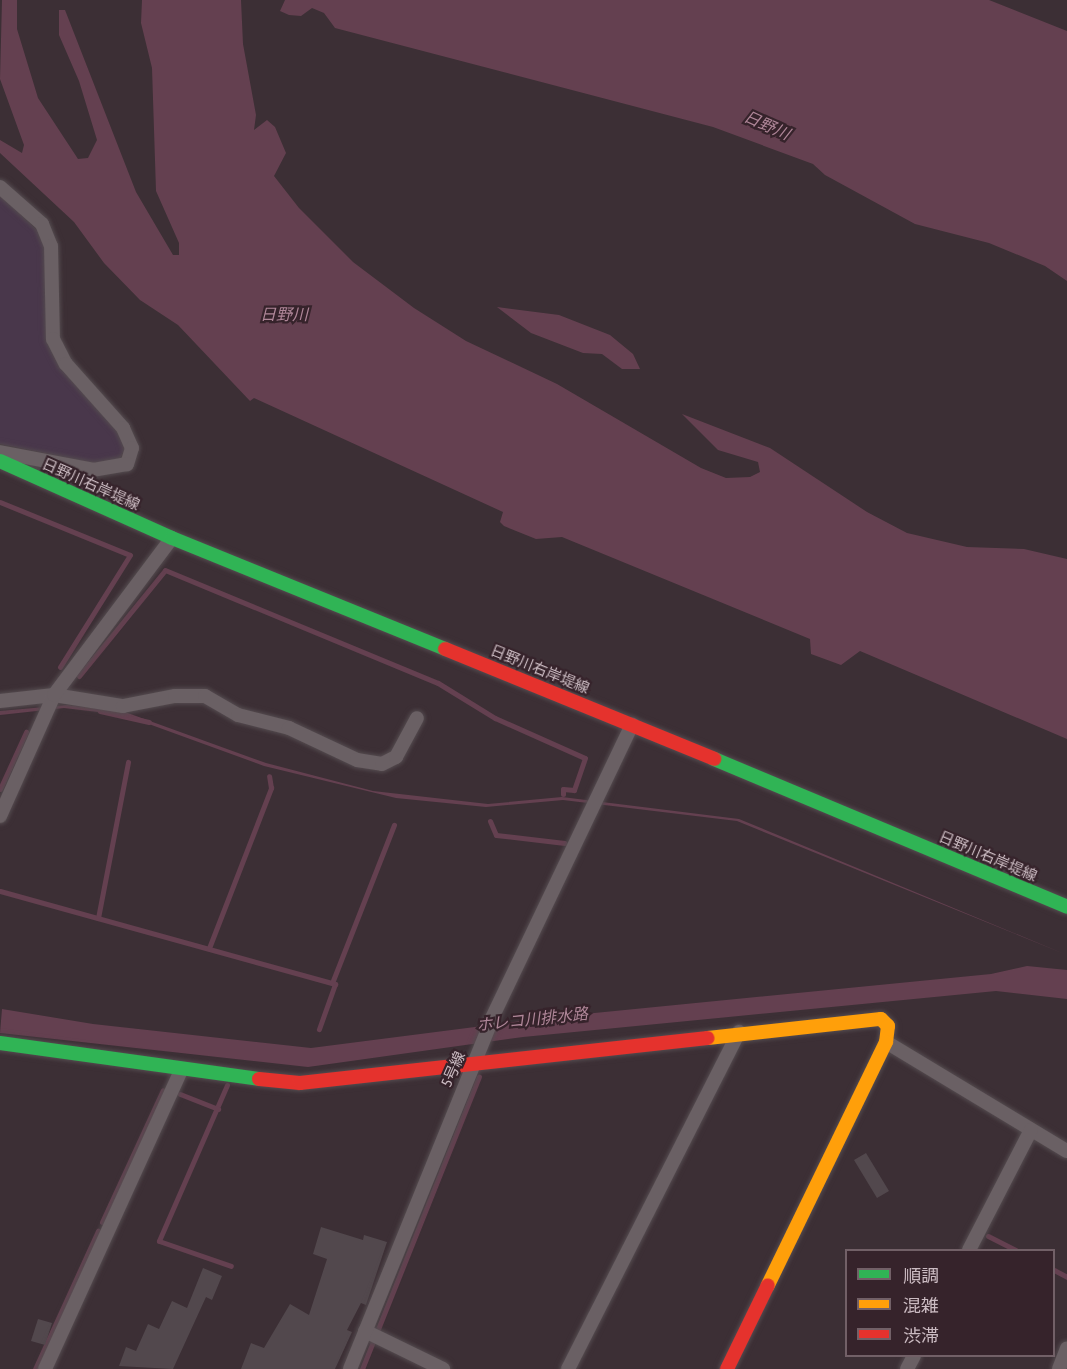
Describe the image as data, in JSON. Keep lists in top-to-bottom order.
{
  "streets": {
    "street": ["日野川右岸堤線", "5号線"]
  },
  "crossings": [
    ["日野川右岸堤線", "5号線"]
  ],
  "water": ["日野川", "ホレコ川排水路"],
  "legend": ["順調", "混雑", "渋滞"]
}
